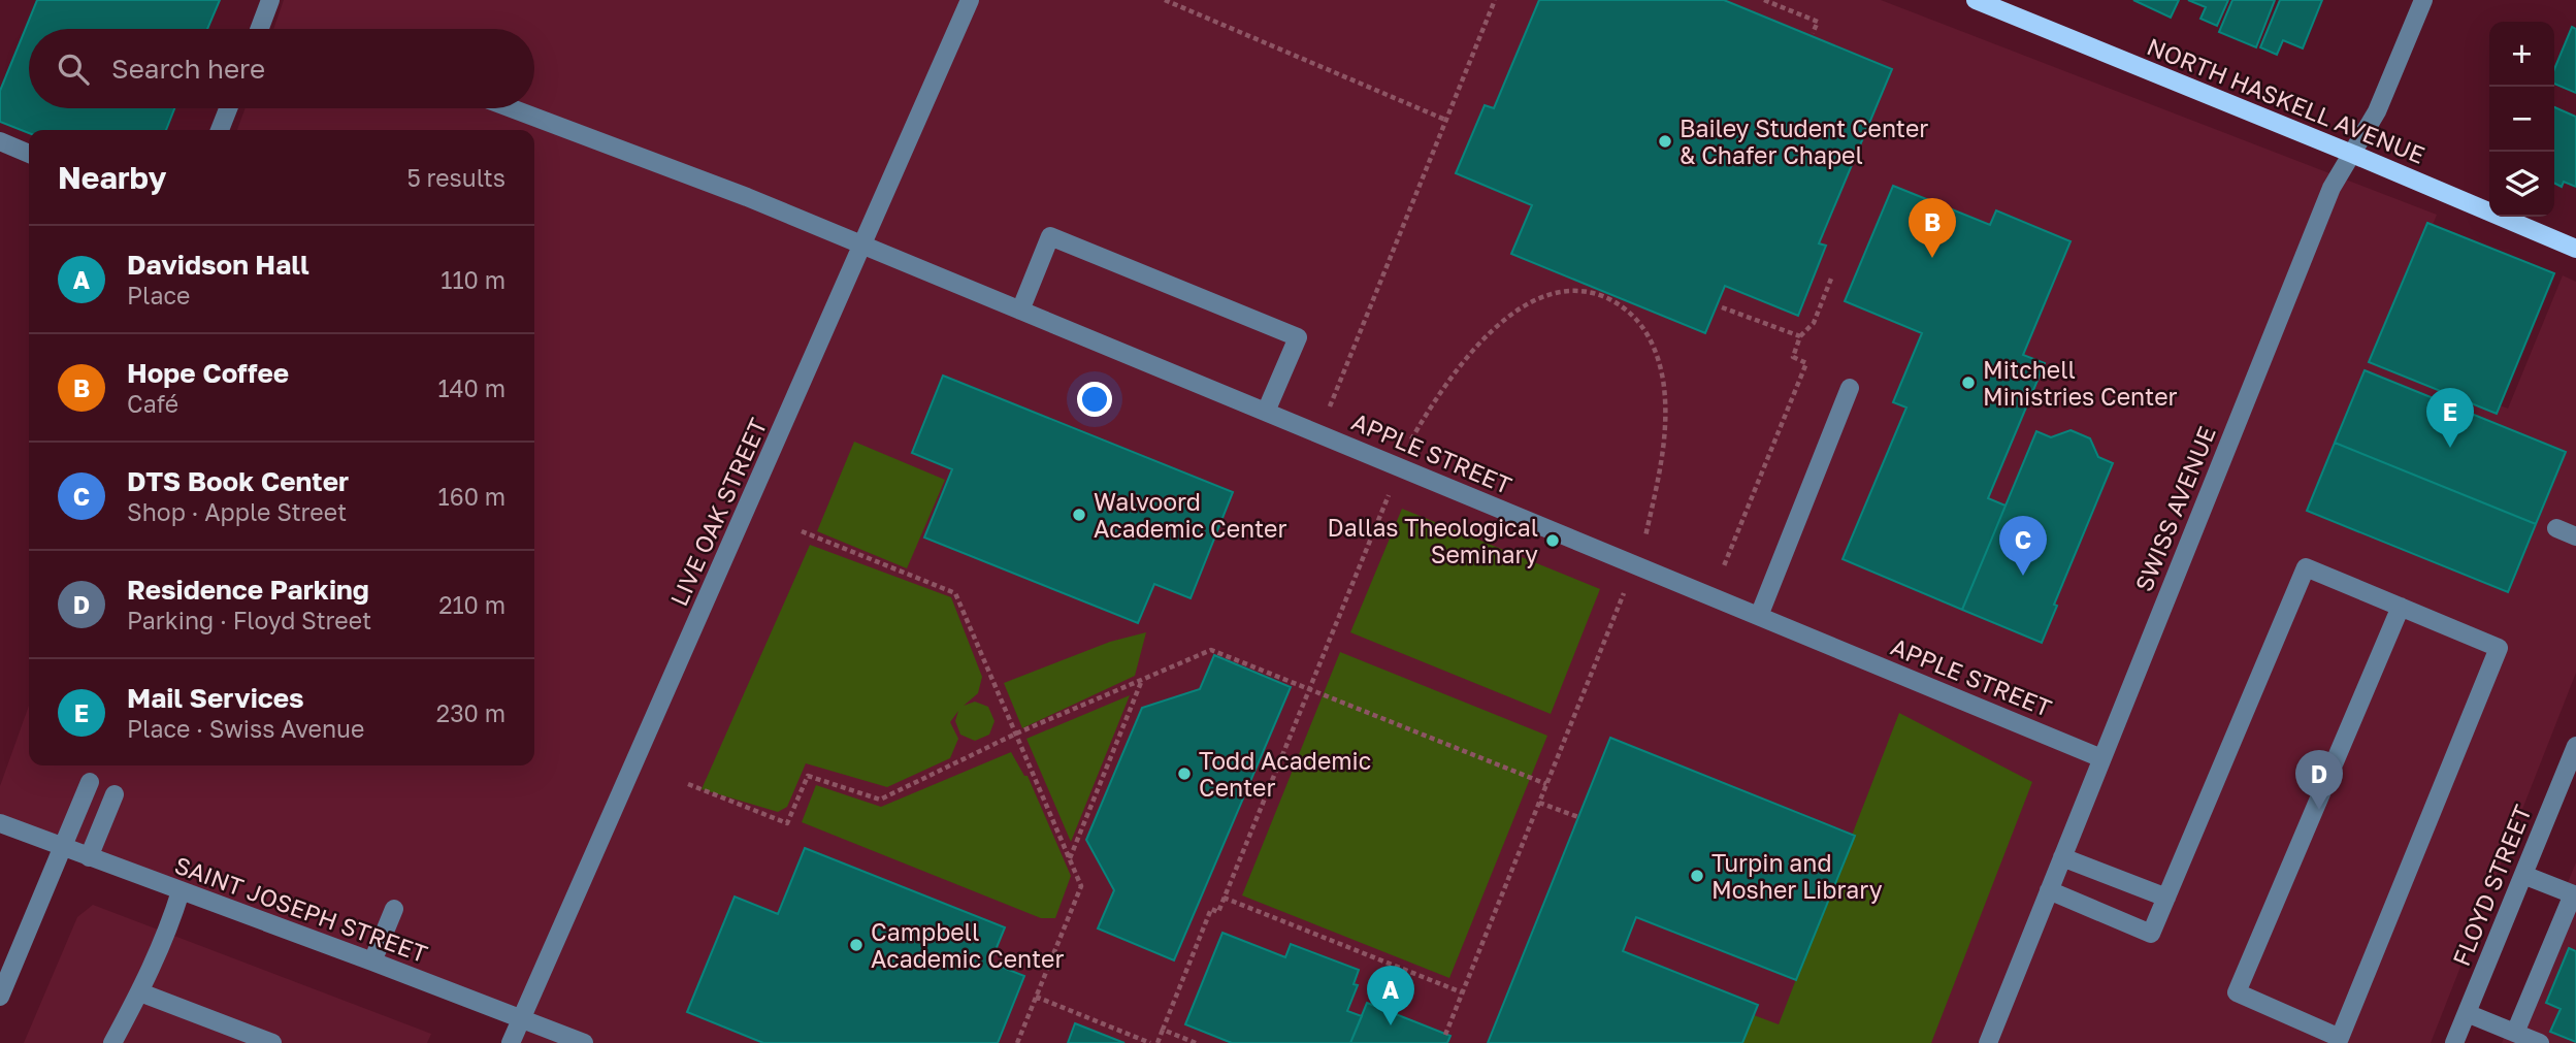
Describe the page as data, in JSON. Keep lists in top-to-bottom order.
{
  "streets": {
    "main road": ["NORTH HASKELL AVENUE"],
    "street": [
      "APPLE STREET",
      "SWISS AVENUE",
      "LIVE OAK STREET",
      "FLOYD STREET",
      "SAINT JOSEPH STREET"
    ]
  },
  "crossings": [
    ["NORTH HASKELL AVENUE", "SWISS AVENUE"],
    ["APPLE STREET", "SWISS AVENUE"],
    ["APPLE STREET", "LIVE OAK STREET"],
    ["LIVE OAK STREET", "SAINT JOSEPH STREET"]
  ],
  "places": [
    "Bailey Student Center & Chafer Chapel",
    "Mitchell Ministries Center",
    "Walvoord Academic Center",
    "Dallas Theological Seminary",
    "Todd Academic Center",
    "Turpin and Mosher Library",
    "Campbell Academic Center"
  ],
  "page": {
    "map_buttons": ["+", "−"],
    "search": "Search here",
    "heading": ["Nearby", "5 results"],
    "pins": [
      "B",
      "E",
      "C",
      "D",
      "A"
    ],
    "list": [
      {
        "mark": "A",
        "name": "Davidson Hall",
        "note": "Place",
        "value": "110 m"
      },
      {
        "mark": "B",
        "name": "Hope Coffee",
        "note": "Café",
        "value": "140 m"
      },
      {
        "mark": "C",
        "name": "DTS Book Center",
        "note": "Shop · Apple Street",
        "value": "160 m"
      },
      {
        "mark": "D",
        "name": "Residence Parking",
        "note": "Parking · Floyd Street",
        "value": "210 m"
      },
      {
        "mark": "E",
        "name": "Mail Services",
        "note": "Place · Swiss Avenue",
        "value": "230 m"
      }
    ]
  }
}
